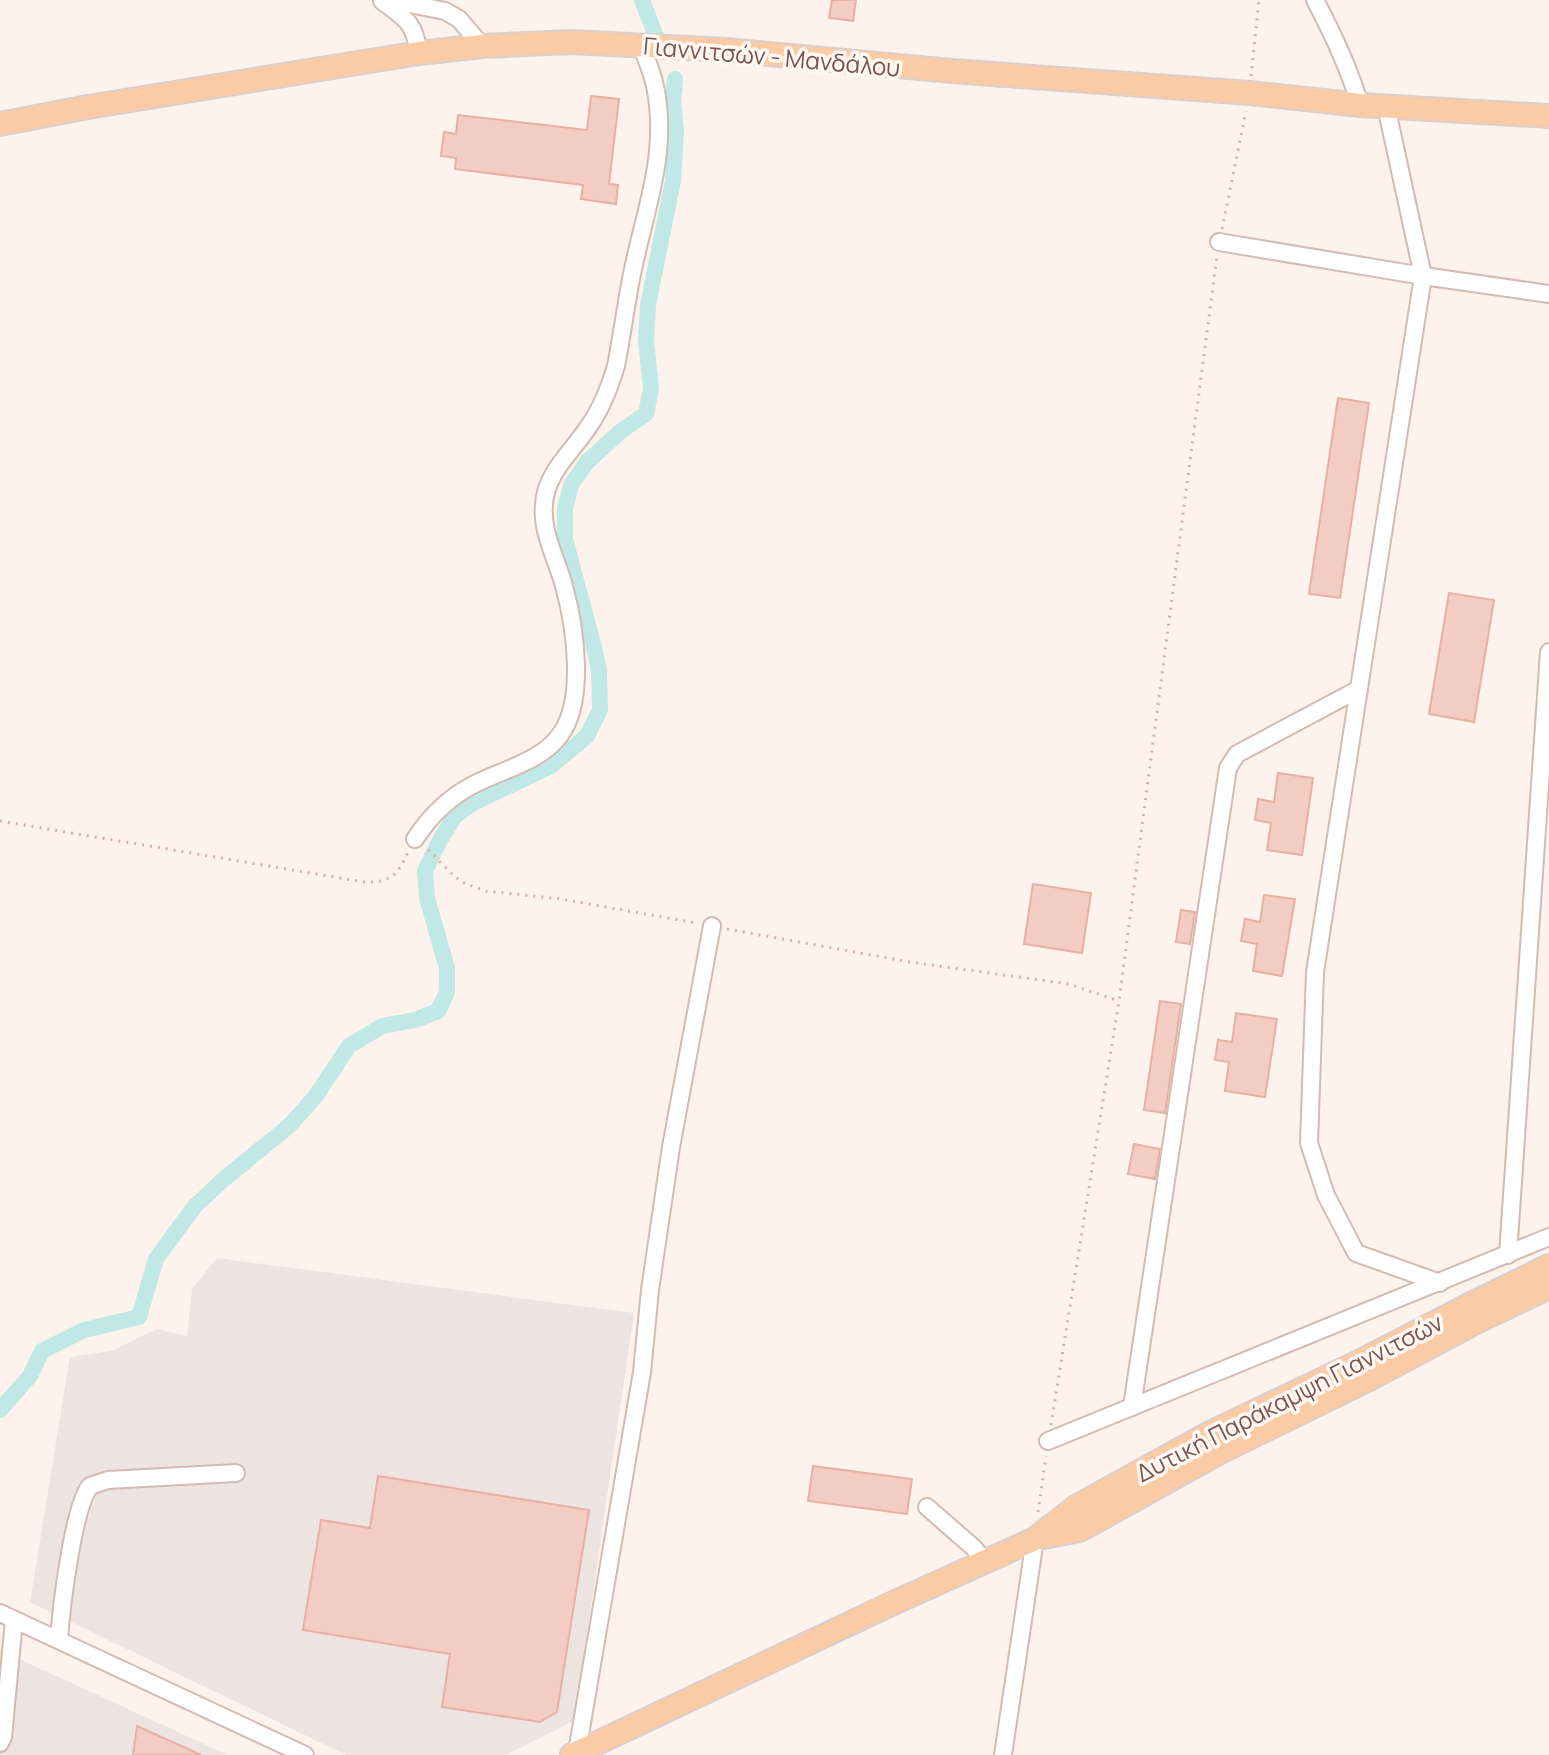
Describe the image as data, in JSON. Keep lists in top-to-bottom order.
{
  "streets": {
    "main road": ["Γιαννιτσών - Μανδάλου", "Δυτική Παράκαμψη Γιαννιτσών"]
  }
}
